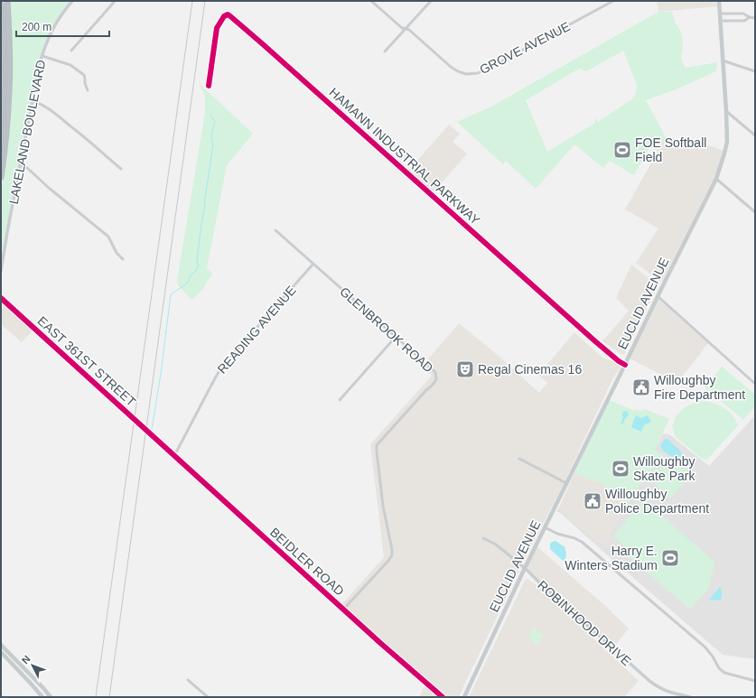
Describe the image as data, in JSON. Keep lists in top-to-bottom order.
{
  "streets": {
    "main road": ["EUCLID AVENUE"],
    "street": [
      "GROVE AVENUE",
      "LAKELAND BOULEVARD",
      "HAMANN INDUSTRIAL PARKWAY",
      "READING AVENUE",
      "GLENBROOK ROAD",
      "EAST 361ST STREET",
      "BEIDLER ROAD",
      "ROBINHOOD DRIVE"
    ]
  },
  "crossings": [
    ["HAMANN INDUSTRIAL PARKWAY", "EUCLID AVENUE"],
    ["EUCLID AVENUE", "ROBINHOOD DRIVE"],
    ["READING AVENUE", "GLENBROOK ROAD"],
    ["READING AVENUE", "BEIDLER ROAD"],
    ["GLENBROOK ROAD", "BEIDLER ROAD"],
    ["EAST 361ST STREET", "BEIDLER ROAD"]
  ],
  "places": {
    "sports": ["FOE Softball Field", "Willoughby Skate Park", "Harry E. Winters Stadium"],
    "theatre": ["Regal Cinemas 16"],
    "public building": ["Willoughby Fire Department", "Willoughby Police Department"]
  },
  "scale_bar": "200 m",
  "north": "top left"
}
